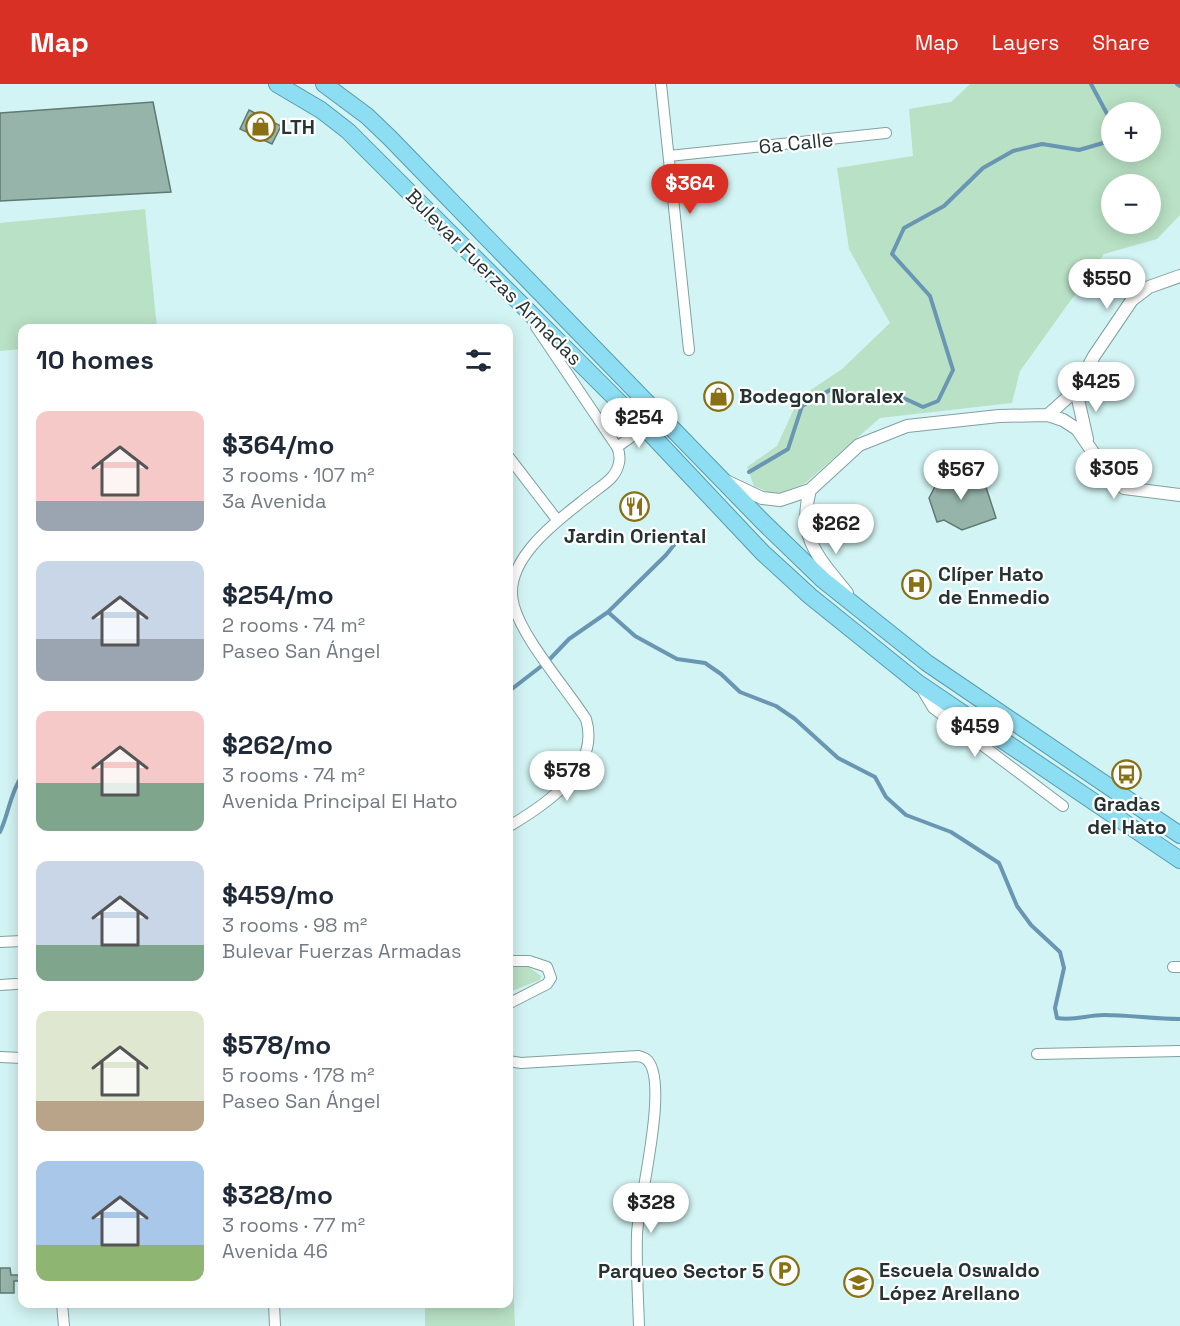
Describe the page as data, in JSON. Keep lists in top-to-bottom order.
{
  "streets": {
    "highway": ["Bulevar Fuerzas Armadas"],
    "street": ["6a Calle"]
  },
  "places": {
    "shop": ["LTH", "Bodegon Noralex"],
    "restaurant": ["Jardin Oriental"],
    "hospital": ["Clíper Hato de Enmedio"],
    "bus stop": ["Gradas del Hato"],
    "parking": ["Parqueo Sector 5"],
    "school or university": ["Escuela Oswaldo López Arellano"]
  },
  "page": {
    "header": "Map",
    "nav": ["Map", "Layers", "Share"],
    "map_buttons": ["+", "−"],
    "price": [
      "$364",
      "$550",
      "$425",
      "$254",
      "$305",
      "$567",
      "$262",
      "$459",
      "$578",
      "$328"
    ],
    "heading": "10 homes",
    "list": [
      {
        "name": "$364/mo",
        "note": "3 rooms · 107 m² · 3a Avenida"
      },
      {
        "name": "$254/mo",
        "note": "2 rooms · 74 m² · Paseo San Ángel"
      },
      {
        "name": "$262/mo",
        "note": "3 rooms · 74 m² · Avenida Principal El Hato"
      },
      {
        "name": "$459/mo",
        "note": "3 rooms · 98 m² · Bulevar Fuerzas Armadas"
      },
      {
        "name": "$578/mo",
        "note": "5 rooms · 178 m² · Paseo San Ángel"
      },
      {
        "name": "$328/mo",
        "note": "3 rooms · 77 m² · Avenida 46"
      }
    ]
  }
}
